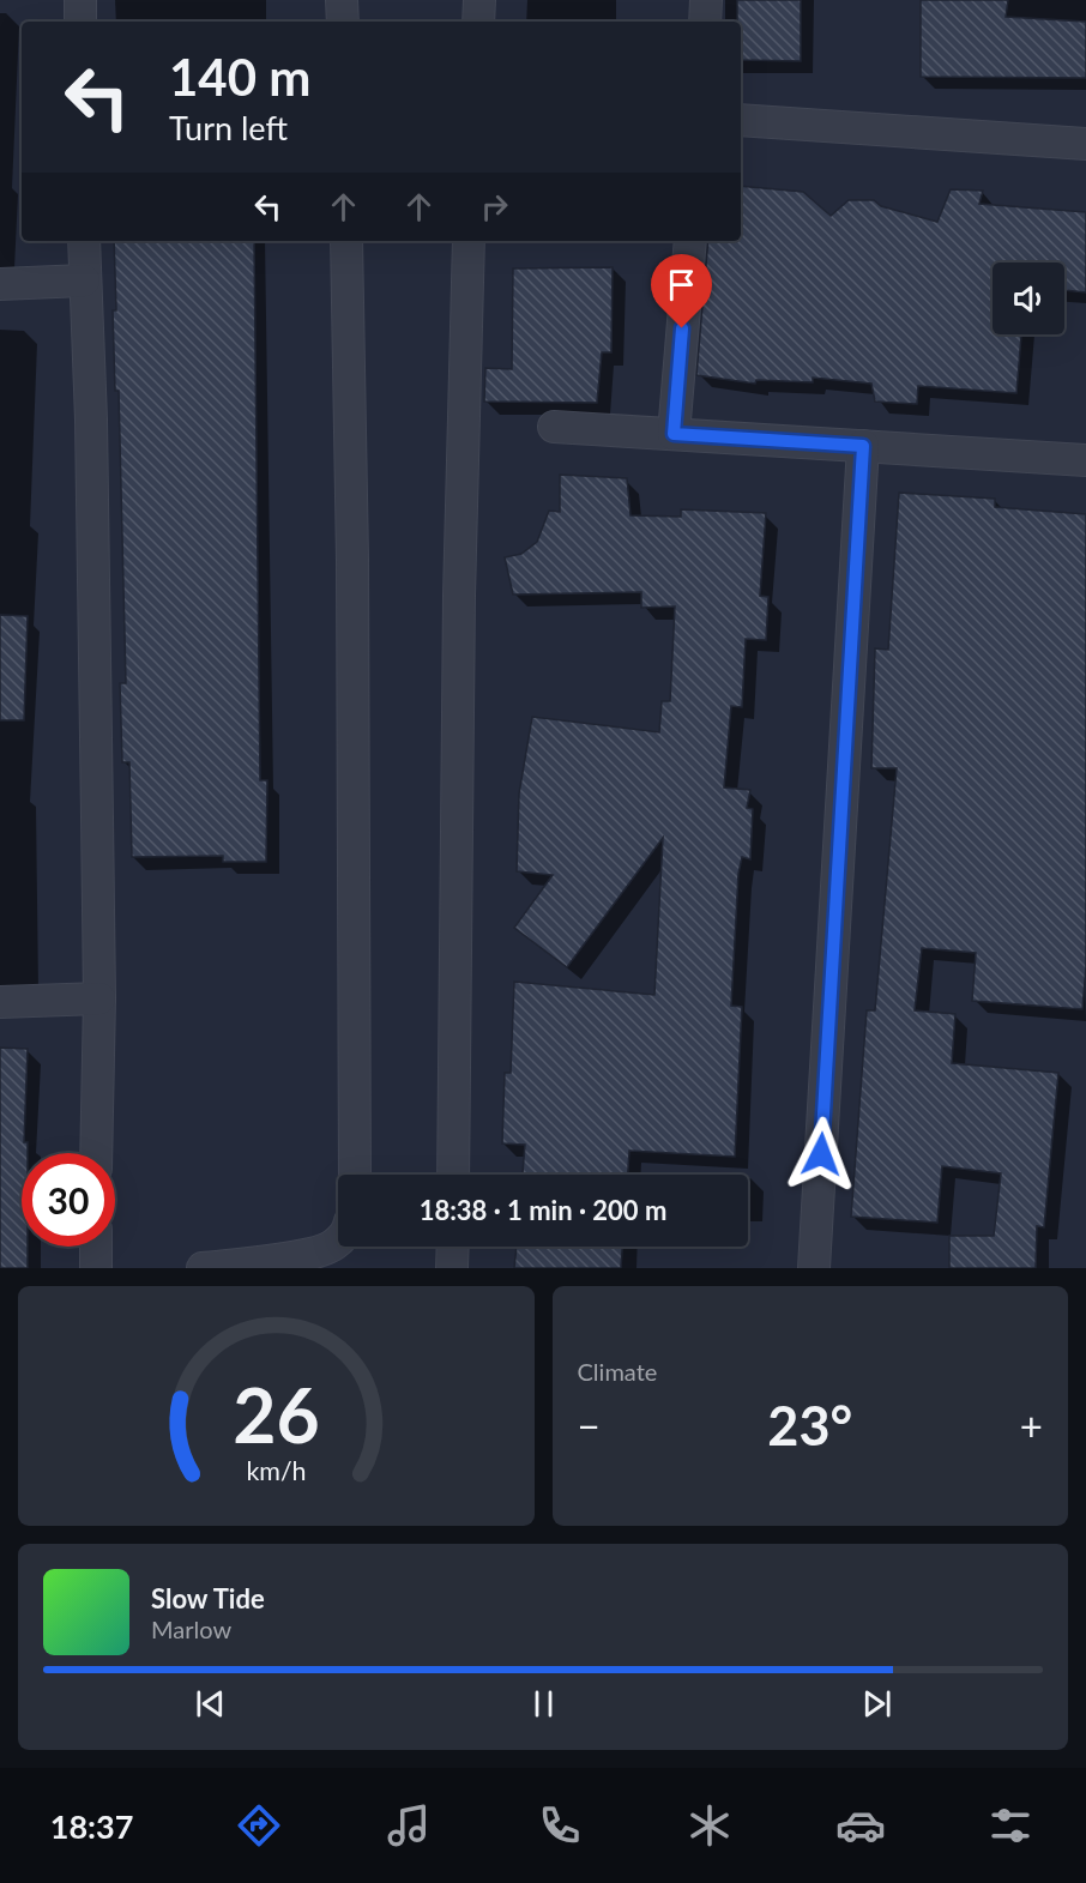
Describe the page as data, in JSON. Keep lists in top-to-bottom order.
{
  "page": {
    "turn": ["140 m", "Turn left"],
    "limit": "30",
    "trip": "18:38 · 1 min · 200 m",
    "tile": "Climate",
    "heat": ["−", "23°", "+"],
    "song": ["Slow Tide", "Marlow"],
    "tabs": "18:37",
    "gauge": ["26", "km/h"]
  }
}
